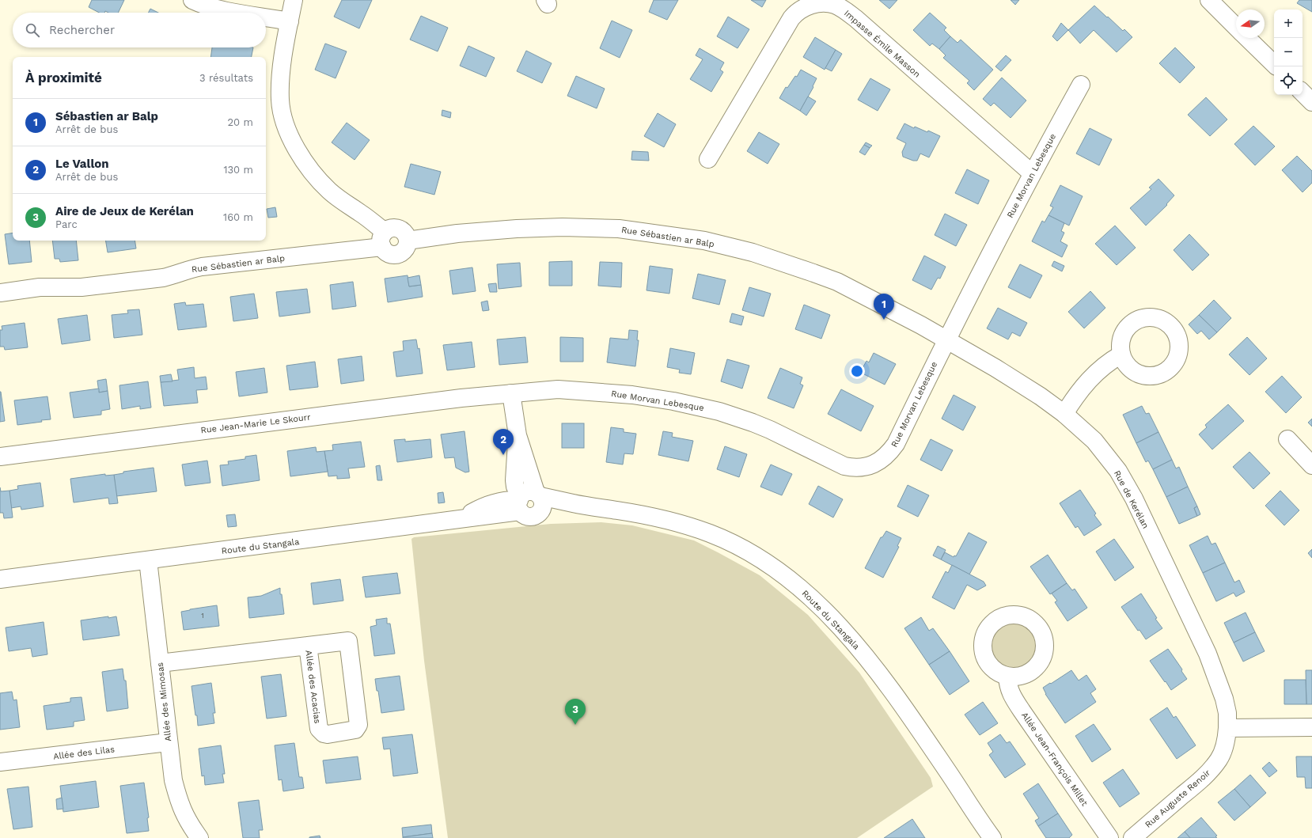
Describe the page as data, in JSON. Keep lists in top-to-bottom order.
{
  "streets": {
    "street": [
      "Impasse Émile Masson",
      "Rue Morvan Lebesque",
      "Rue Sébastien ar Balp",
      "Rue Jean-Marie Le Skourr",
      "Rue de Kerélan",
      "Route du Stangala",
      "Allée des Acacias",
      "Allée des Mimosas",
      "Allée des Lilas",
      "Allée Jean-François Millet",
      "Rue Auguste Renoir"
    ]
  },
  "crossings": [
    ["Impasse Émile Masson", "Rue Morvan Lebesque"],
    ["Rue Morvan Lebesque", "Rue Sébastien ar Balp"],
    ["Rue Morvan Lebesque", "Rue Jean-Marie Le Skourr"],
    ["Rue Morvan Lebesque", "Rue de Kerélan"],
    ["Rue Sébastien ar Balp", "Rue de Kerélan"],
    ["Rue de Kerélan", "Rue Auguste Renoir"],
    ["Route du Stangala", "Allée des Mimosas"],
    ["Allée des Acacias", "Allée des Mimosas"],
    ["Allée des Mimosas", "Allée des Lilas"]
  ],
  "house_numbers": ["1"],
  "north": "left",
  "page": {
    "map_buttons": ["+", "−"],
    "search": "Rechercher",
    "heading": ["À proximité", "3 résultats"],
    "list": [
      {
        "mark": "1",
        "name": "Sébastien ar Balp",
        "note": "Arrêt de bus",
        "value": "20 m"
      },
      {
        "mark": "2",
        "name": "Le Vallon",
        "note": "Arrêt de bus",
        "value": "130 m"
      },
      {
        "mark": "3",
        "name": "Aire de Jeux de Kerélan",
        "note": "Parc",
        "value": "160 m"
      }
    ],
    "pins": ["1", "2", "3"]
  }
}
